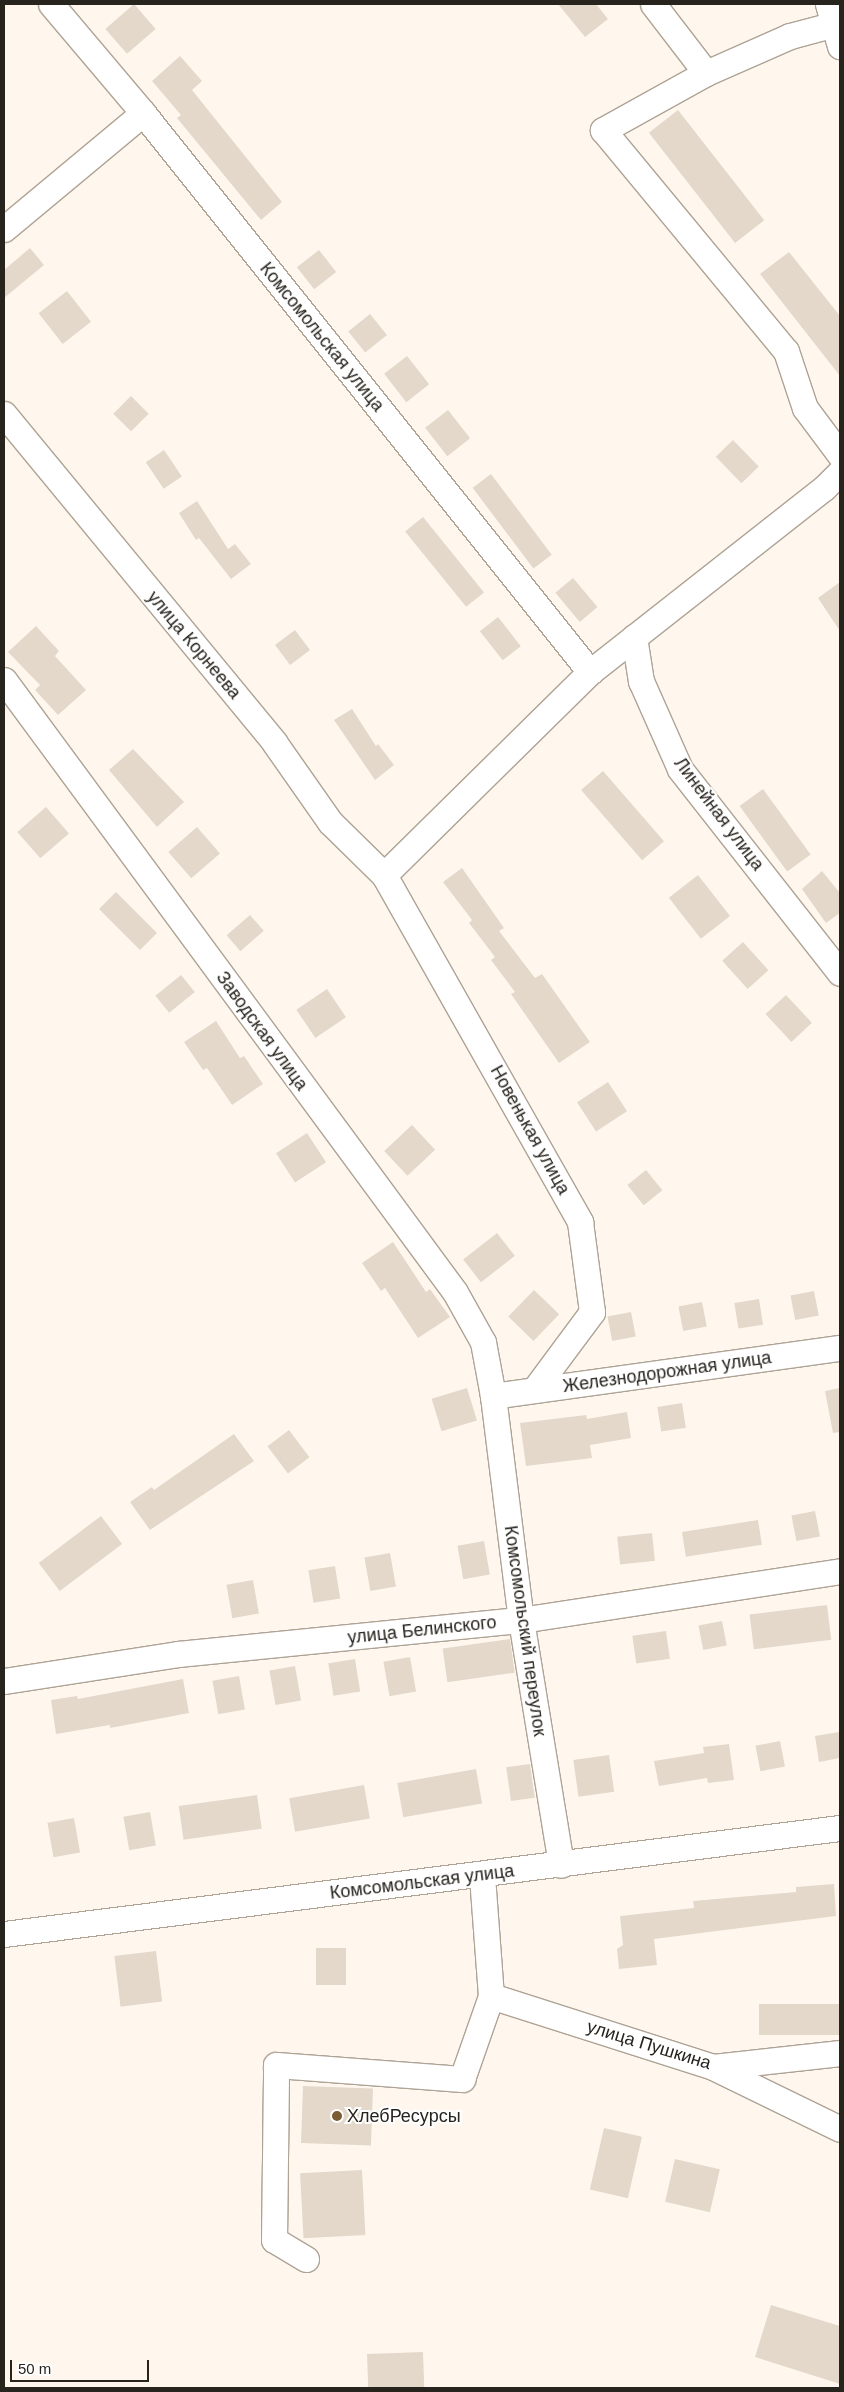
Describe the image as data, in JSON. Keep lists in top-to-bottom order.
{
  "streets": {
    "street": [
      "Комсомольская улица",
      "улица Корнеева",
      "Линейная улица",
      "Заводская улица",
      "Новенькая улица",
      "Железнодорожная улица",
      "улица Белинского",
      "Комсомольский переулок",
      "улица Пушкина"
    ]
  },
  "crossings": [
    ["Комсомольская улица", "Комсомольский переулок"],
    ["улица Корнеева", "Новенькая улица"],
    ["Заводская улица", "Железнодорожная улица"],
    ["Заводская улица", "Комсомольский переулок"],
    ["Новенькая улица", "Железнодорожная улица"],
    ["Железнодорожная улица", "Комсомольский переулок"],
    ["улица Белинского", "Комсомольский переулок"]
  ],
  "places": ["ХлебРесурсы"],
  "scale_bar": "50 m"
}
